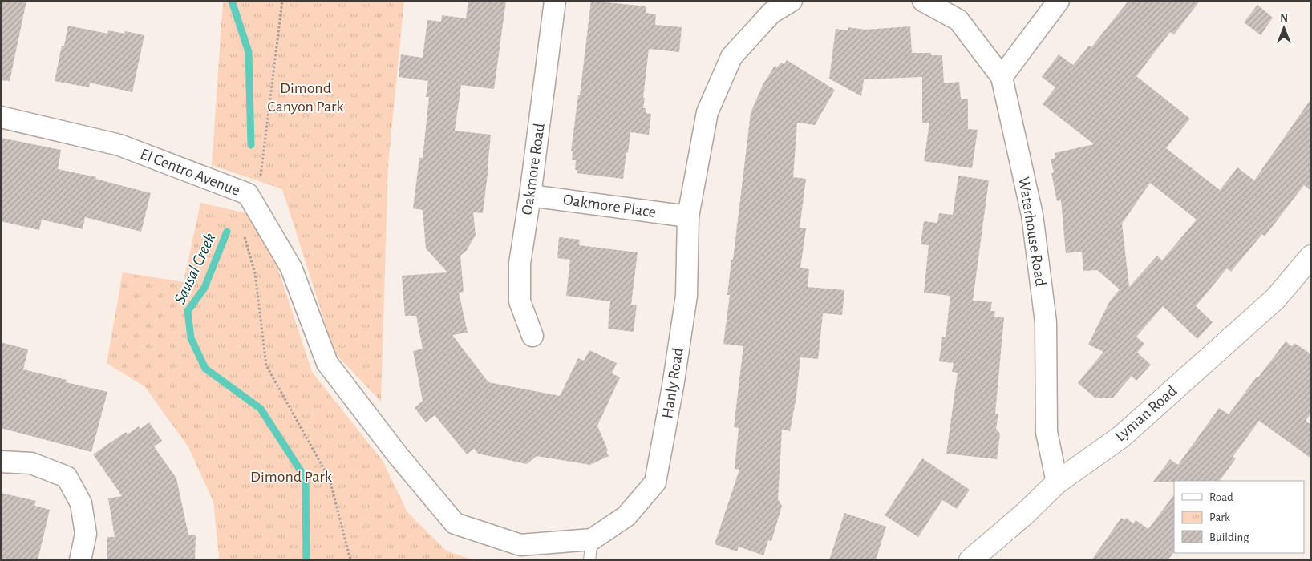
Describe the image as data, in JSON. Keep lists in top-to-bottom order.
{
  "streets": {
    "street": [
      "Oakmore Road",
      "El Centro Avenue",
      "Oakmore Place",
      "Waterhouse Road",
      "Hanly Road",
      "Lyman Road"
    ]
  },
  "crossings": [
    ["Oakmore Road", "Oakmore Place"],
    ["El Centro Avenue", "Hanly Road"],
    ["Oakmore Place", "Hanly Road"],
    ["Waterhouse Road", "Lyman Road"]
  ],
  "water": ["Sausal Creek"],
  "parks": ["Dimond Canyon Park", "Dimond Park"],
  "legend": ["Road", "Park", "Building"],
  "north": "top"
}
